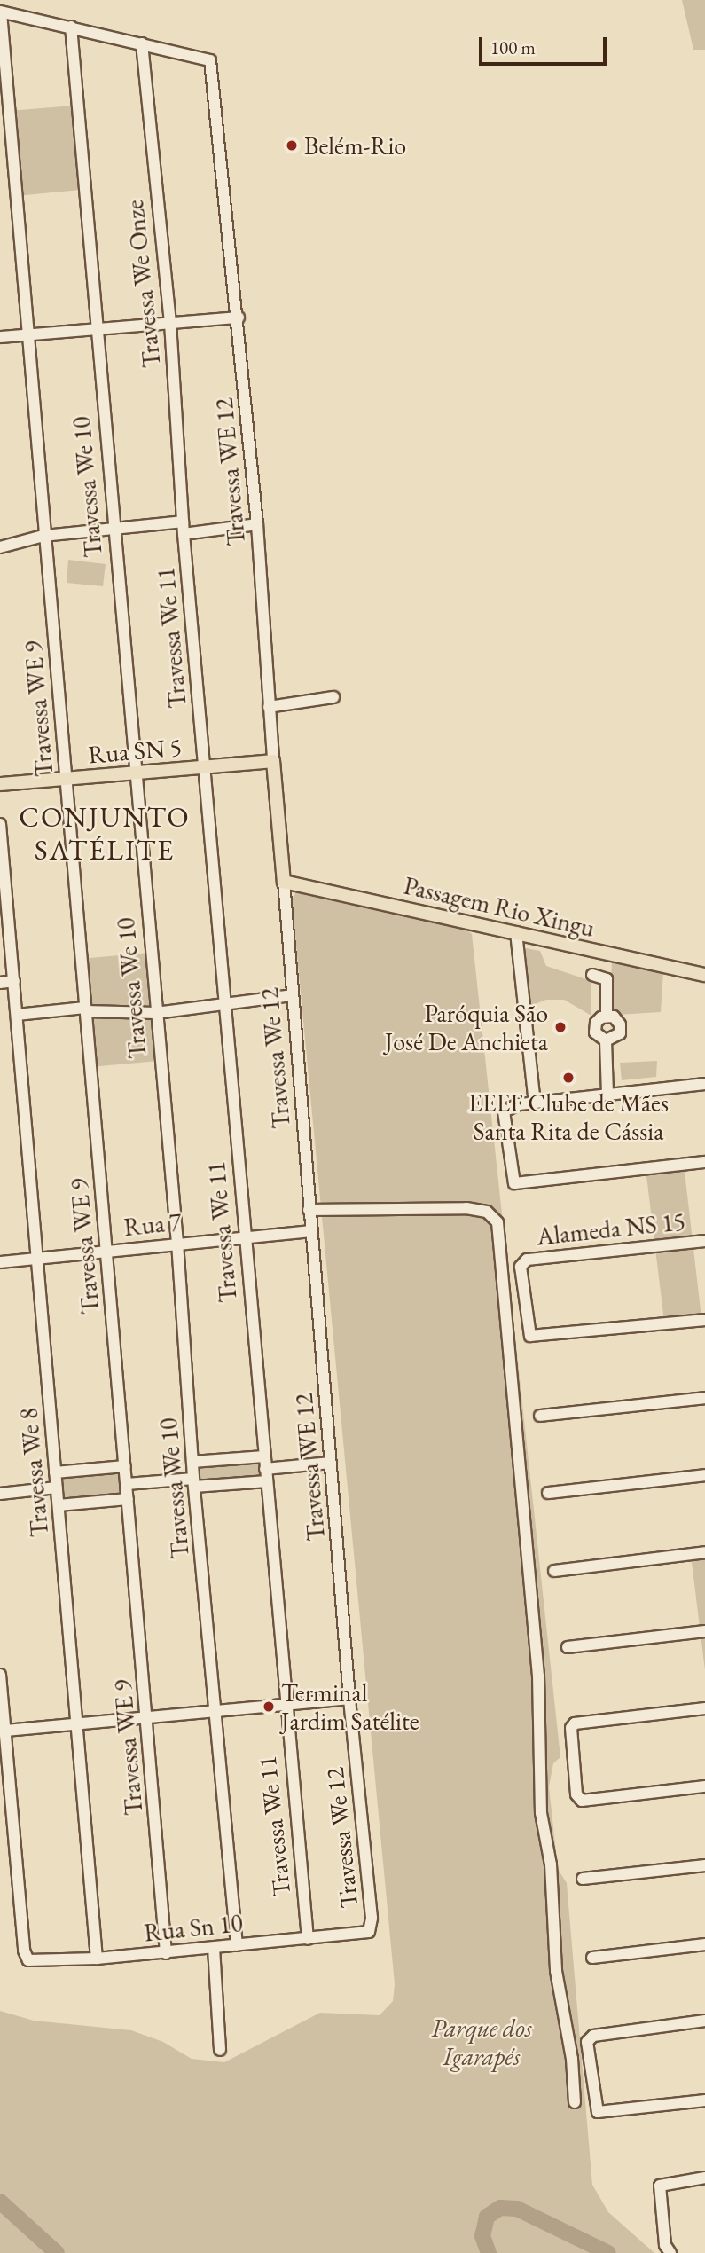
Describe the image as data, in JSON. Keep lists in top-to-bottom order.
{
  "streets": {
    "main road": ["Travessa WE 12", "Rua SN 5", "Passagem Rio Xingu"],
    "street": [
      "Travessa We Onze",
      "Travessa We 10",
      "Travessa We 11",
      "Travessa WE 9",
      "Travessa We 12",
      "Rua 7",
      "Alameda NS 15",
      "Travessa We 8",
      "Rua Sn 10"
    ]
  },
  "crossings": [
    ["Travessa We Onze", "Travessa WE 12"],
    ["Travessa We Onze", "Travessa We 11"],
    ["Travessa WE 12", "Rua SN 5"],
    ["Travessa WE 12", "Passagem Rio Xingu"],
    ["Travessa WE 12", "Travessa We 12"],
    ["Travessa WE 12", "Rua 7"],
    ["Travessa We 10", "Rua SN 5"],
    ["Travessa We 10", "Rua 7"],
    ["Travessa We 10", "Rua Sn 10"],
    ["Travessa We 11", "Rua SN 5"],
    ["Travessa We 11", "Rua 7"],
    ["Travessa We 11", "Rua Sn 10"],
    ["Travessa WE 9", "Rua SN 5"],
    ["Travessa WE 9", "Rua 7"],
    ["Travessa WE 9", "Rua Sn 10"],
    ["Passagem Rio Xingu", "Travessa We 12"],
    ["Travessa We 12", "Rua 7"],
    ["Travessa We 12", "Rua Sn 10"],
    ["Rua 7", "Travessa We 8"],
    ["Travessa We 8", "Rua Sn 10"]
  ],
  "districts": ["CONJUNTO SATÉLITE"],
  "parks": ["Parque dos Igarapés"],
  "places": [
    "Belém-Rio",
    "Paróquia São José De Anchieta",
    "EEEF Clube de Mães Santa Rita de Cássia",
    "Terminal Jardim Satélite"
  ],
  "scale_bar": "100 m"
}
